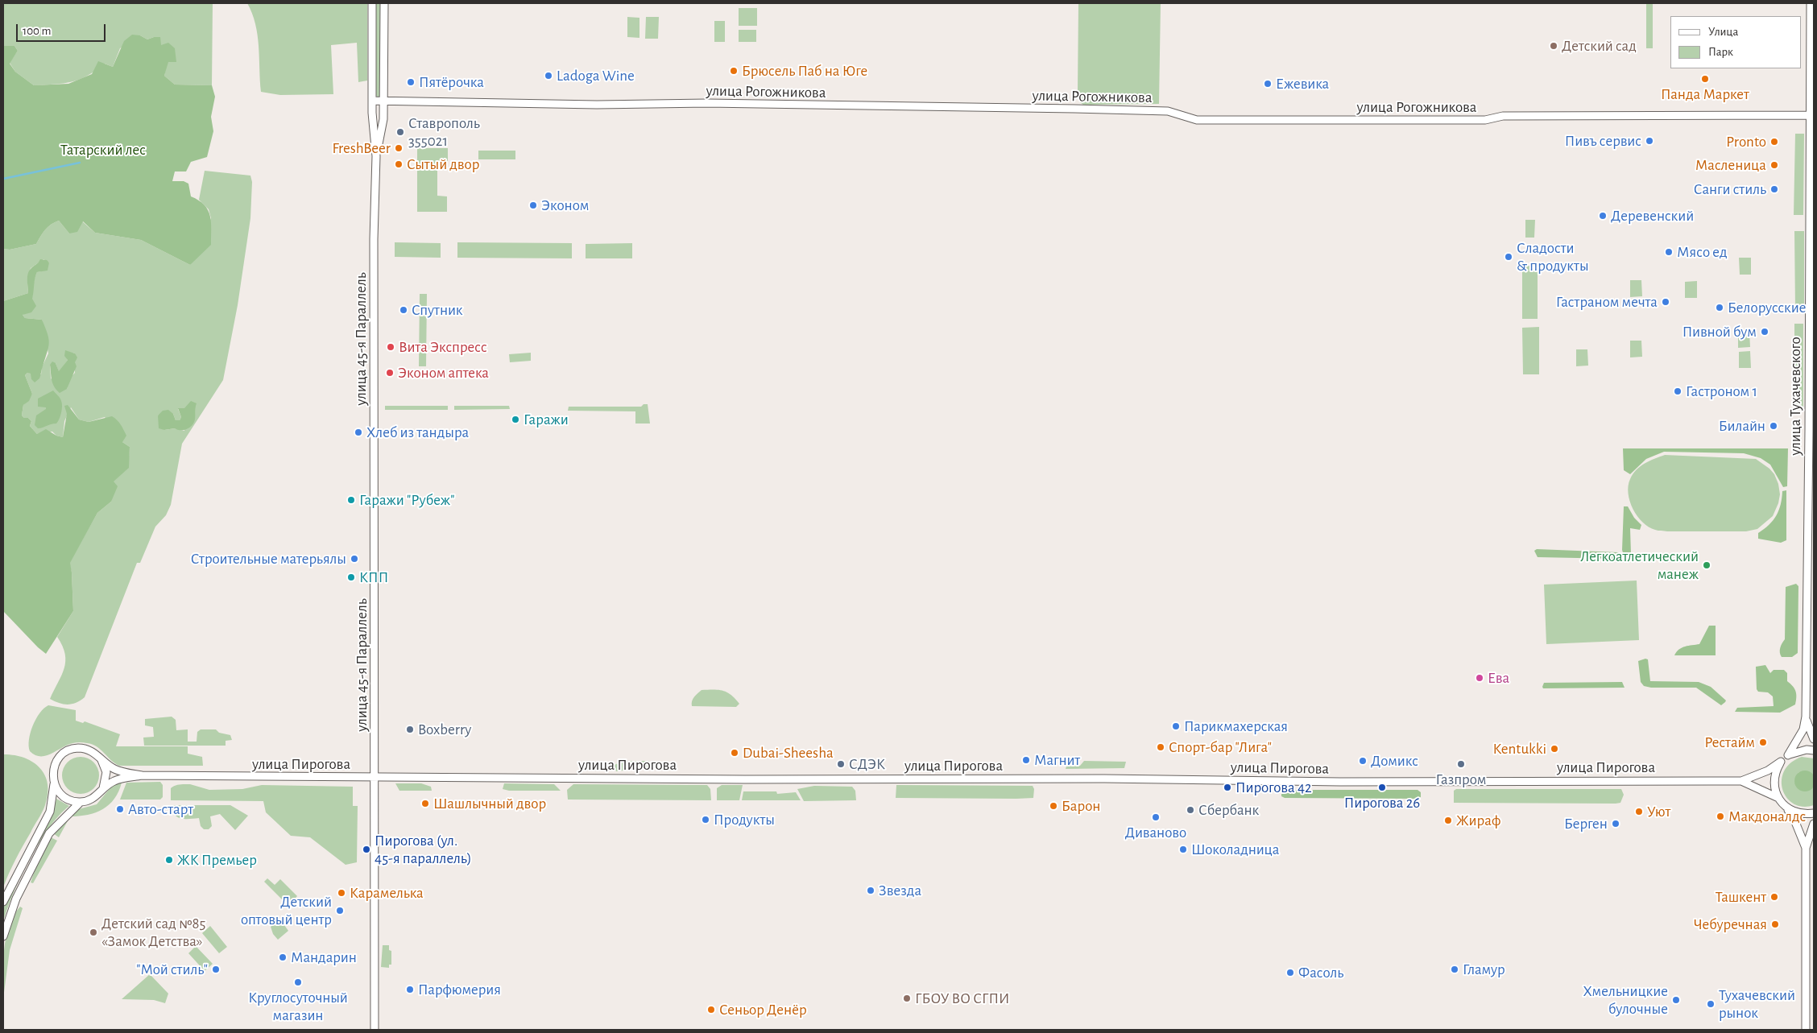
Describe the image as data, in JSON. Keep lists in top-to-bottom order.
{
  "streets": {
    "main road": [
      "улица Рогожникова",
      "улица 45-я Параллель",
      "улица Тухачевского",
      "улица Пирогова"
    ]
  },
  "crossings": [
    ["улица Рогожникова", "улица 45-я Параллель"],
    ["улица Рогожникова", "улица Тухачевского"],
    ["улица 45-я Параллель", "улица Пирогова"],
    ["улица Тухачевского", "улица Пирогова"]
  ],
  "parks": ["Татарский лес"],
  "places": [
    "Детский сад",
    "Брюсель Паб на Юге",
    "Ladoga Wine",
    "Панда Маркет",
    "Пятёрочка",
    "Ежевика",
    "Ставрополь 355021",
    "Пивъ сервис",
    "Pronto",
    "FreshBeer",
    "Сытый двор",
    "Масленица",
    "Санги стиль",
    "Эконом",
    "Деревенский",
    "Мясо ед",
    "Сладости & продукты",
    "Гастраном мечта",
    "Белорусские",
    "Спутник",
    "Пивной бум",
    "Вита Экспресс",
    "Эконом аптека",
    "Гастроном 1",
    "Гаражи",
    "Билайн",
    "Хлеб из тандыра",
    "Гаражи \"Рубеж\"",
    "Строительные матерьялы",
    "Легкоатлетический манеж",
    "КПП",
    "Ева",
    "Парикмахерская",
    "Boxberry",
    "Рестайм",
    "Спорт-бар \"Лига\"",
    "Kentukki",
    "Dubai-Sheesha",
    "Магнит",
    "Домикс",
    "СДЭК",
    "Газпром",
    "Пирогова 42",
    "Пирогова 26",
    "Шашлычный двор",
    "Барон",
    "Авто-старт",
    "Сбербанк",
    "Уют",
    "Макдоналдс",
    "Диваново",
    "Продукты",
    "Жираф",
    "Берген",
    "Пирогова (ул. 45-я параллель)",
    "Шоколадница",
    "ЖК Премьер",
    "Звезда",
    "Карамелька",
    "Ташкент",
    "Детский оптовый центр",
    "Чебуречная",
    "Детский сад №85 «Замок Детства»",
    "Мандарин",
    "\"Мой стиль\"",
    "Гламур",
    "Фасоль",
    "Круглосуточный магазин",
    "Парфюмерия",
    "ГБОУ ВО СГПИ",
    "Хмельницкие булочные",
    "Тухачевский рынок",
    "Сеньор Денёр"
  ],
  "legend": ["Улица", "Парк"],
  "scale_bar": "100 m"
}
